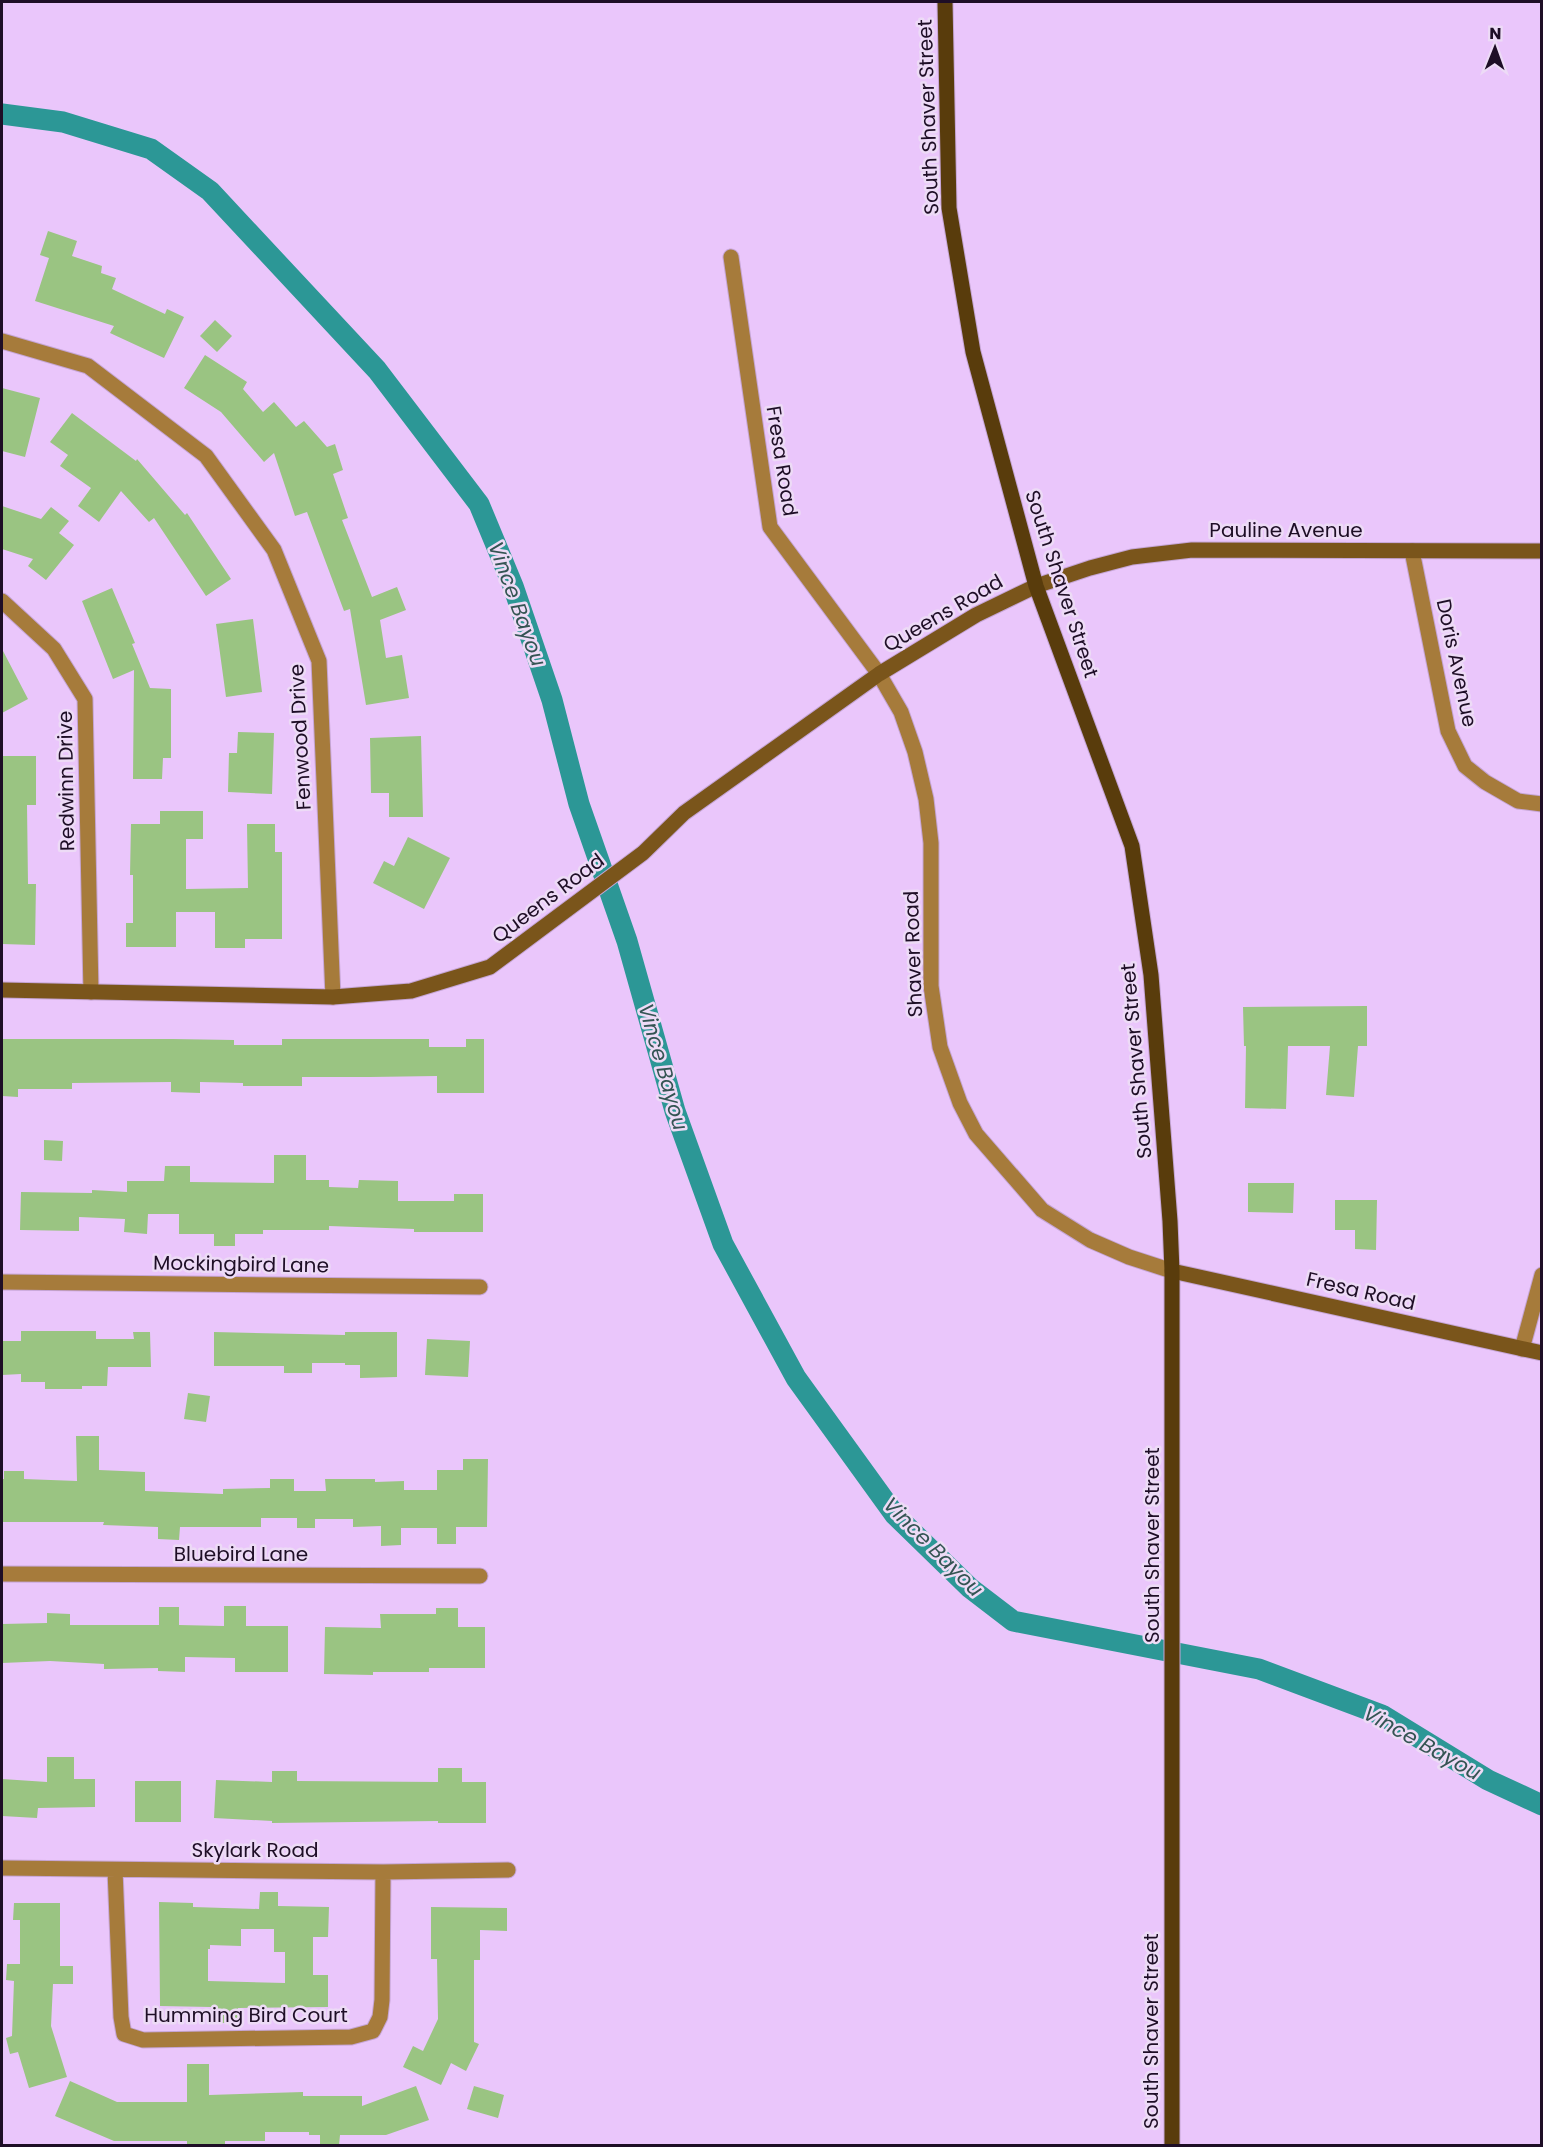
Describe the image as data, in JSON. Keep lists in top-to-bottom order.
{
  "streets": {
    "main road": ["South Shaver Street"],
    "street": [
      "Fresa Road",
      "Pauline Avenue",
      "Queens Road",
      "Doris Avenue",
      "Fenwood Drive",
      "Redwinn Drive",
      "Shaver Road",
      "Mockingbird Lane",
      "Bluebird Lane",
      "Skylark Road",
      "Humming Bird Court"
    ]
  },
  "crossings": [
    ["South Shaver Street", "Fresa Road"],
    ["South Shaver Street", "Pauline Avenue"],
    ["South Shaver Street", "Queens Road"],
    ["South Shaver Street", "Shaver Road"],
    ["Fresa Road", "Queens Road"],
    ["Fresa Road", "Shaver Road"],
    ["Pauline Avenue", "Queens Road"],
    ["Pauline Avenue", "Doris Avenue"],
    ["Queens Road", "Fenwood Drive"],
    ["Queens Road", "Redwinn Drive"],
    ["Queens Road", "Shaver Road"],
    ["Skylark Road", "Humming Bird Court"]
  ],
  "water": ["Vince Bayou"],
  "north": "top"
}
